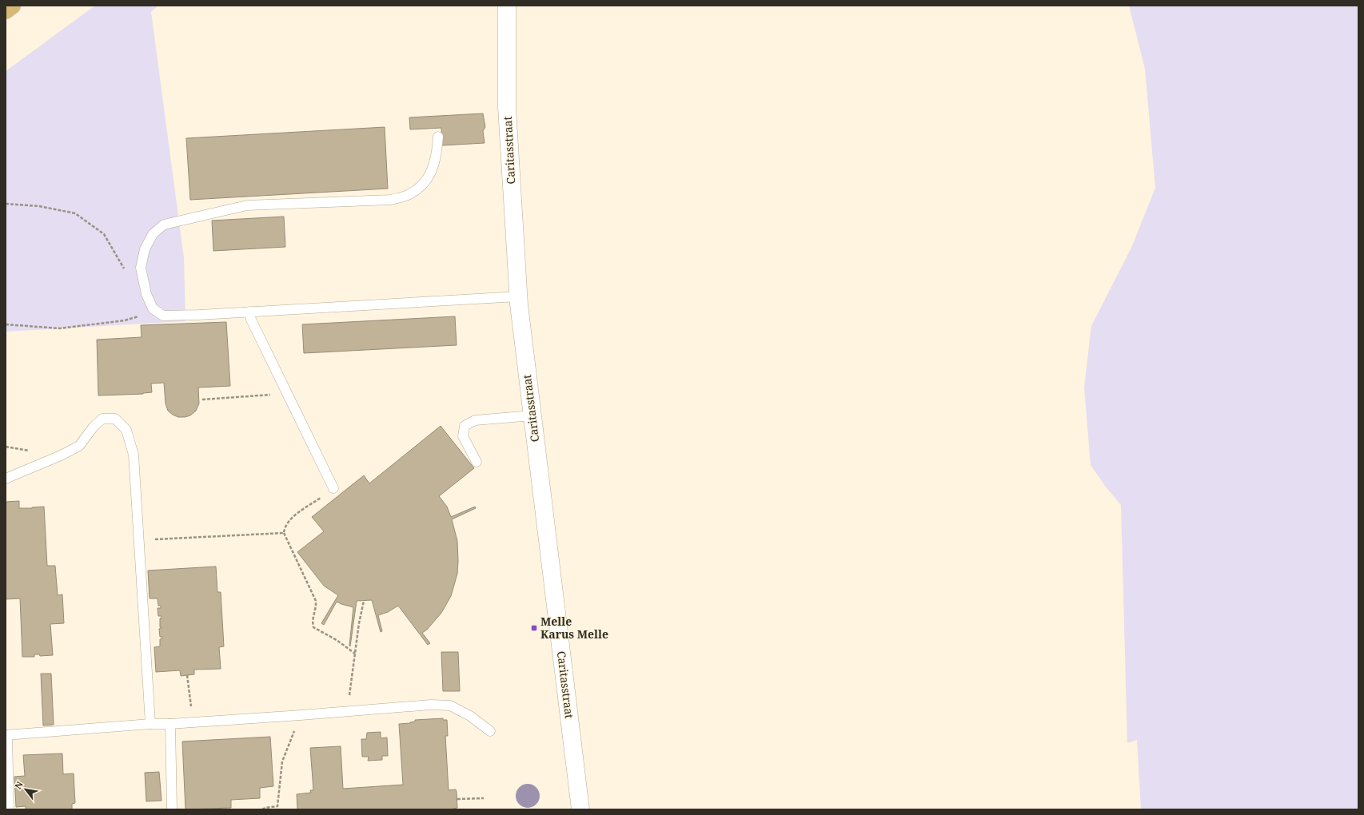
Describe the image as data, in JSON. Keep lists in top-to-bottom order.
{
  "streets": {
    "street": ["Caritasstraat"]
  },
  "places": {
    "transit": ["Melle Karus Melle"]
  },
  "north": "top left"
}
